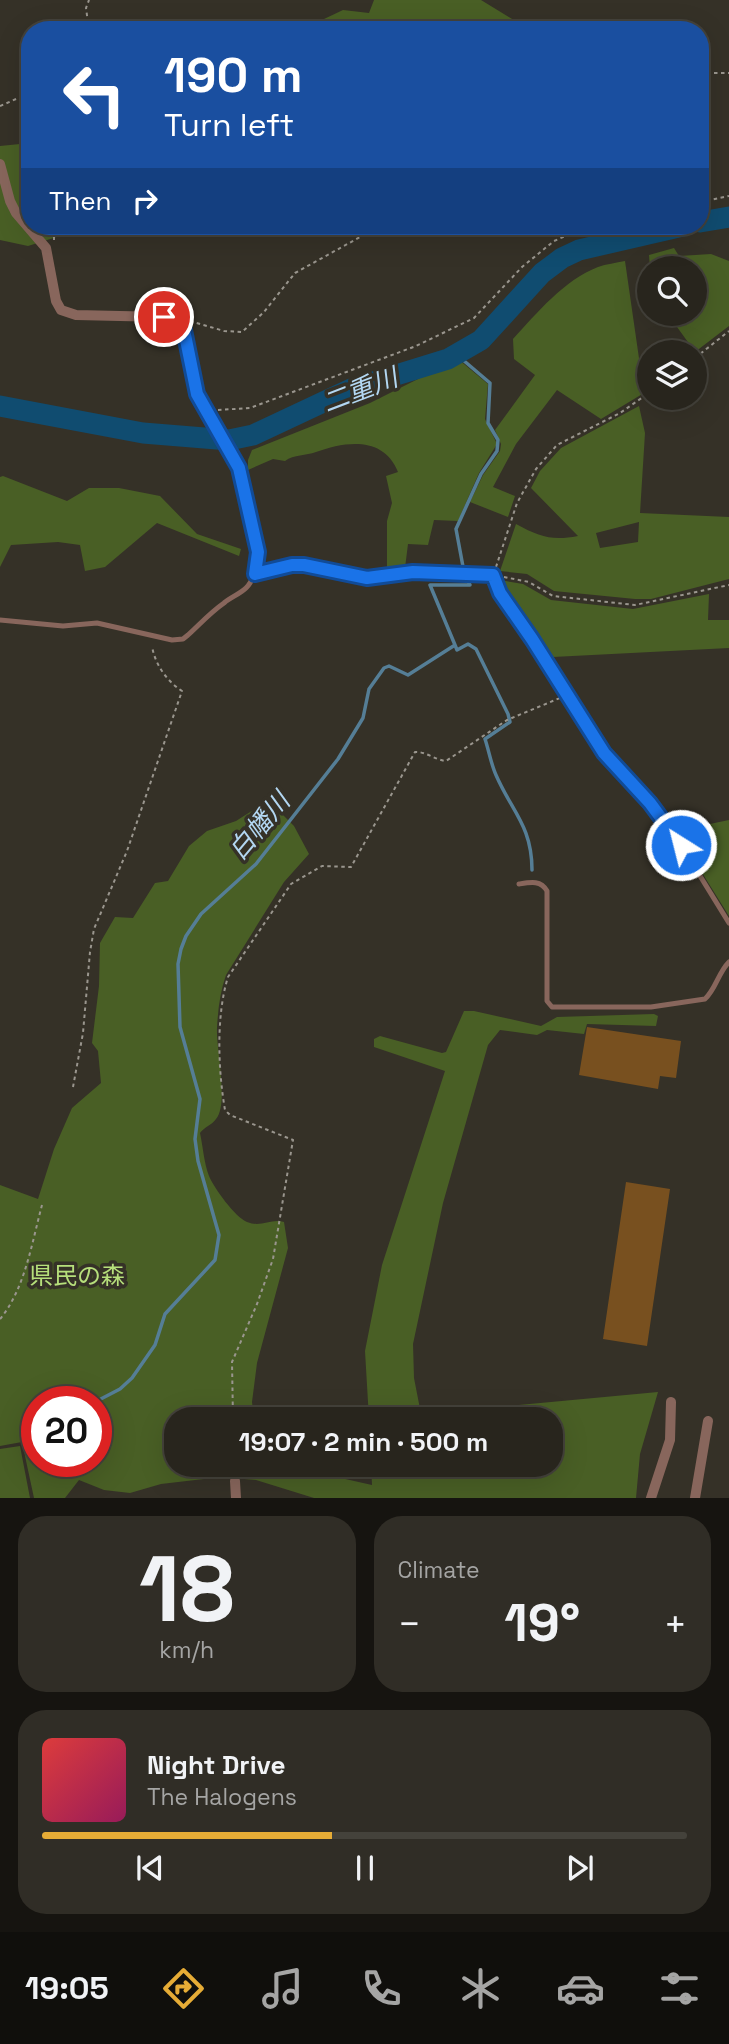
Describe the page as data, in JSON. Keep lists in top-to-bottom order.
{
  "water": ["二重川", "白幡川"],
  "parks": ["県民の森"],
  "page": {
    "turn": ["190 m", "Turn left"],
    "then": "Then",
    "limit": "20",
    "trip": "19:07 · 2 min · 500 m",
    "tile": [
      ["18", "km/h"],
      "Climate"
    ],
    "heat": ["−", "19°", "+"],
    "song": ["Night Drive", "The Halogens"],
    "tabs": "19:05"
  }
}
